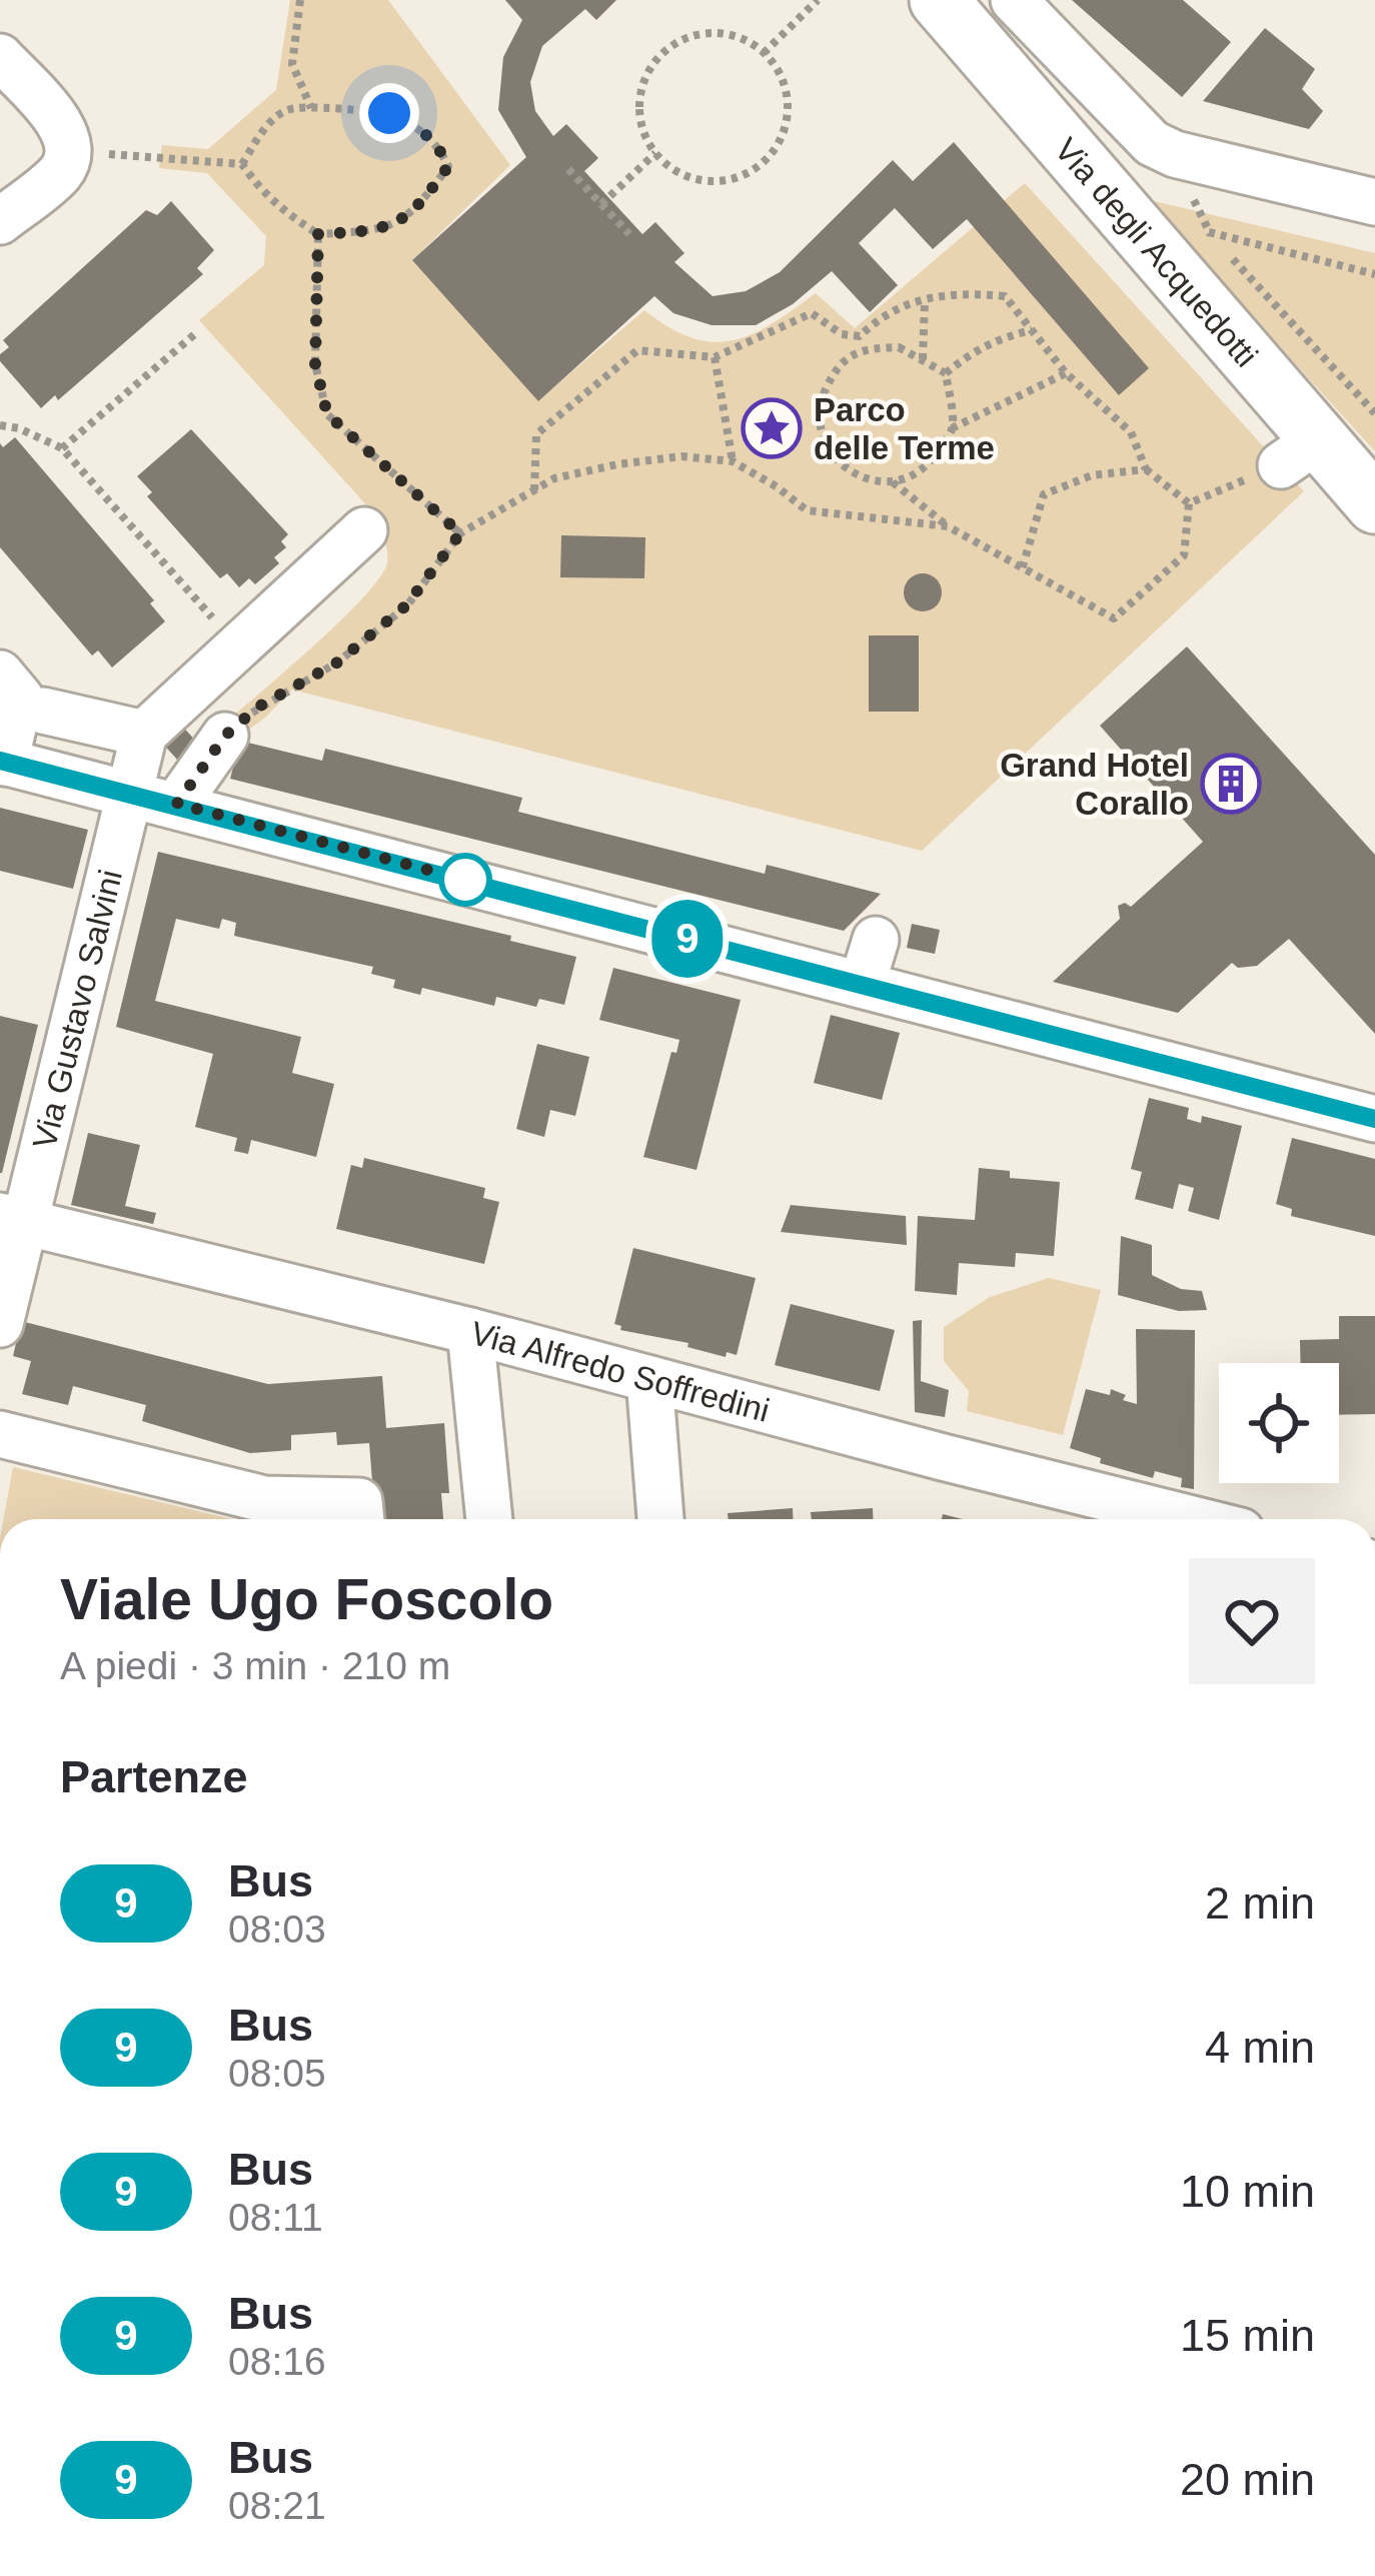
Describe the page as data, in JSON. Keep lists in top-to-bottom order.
{
  "streets": {
    "main road": ["Via degli Acquedotti"],
    "street": ["Via Gustavo Salvini", "Via Alfredo Soffredini"]
  },
  "crossings": [
    ["Via Gustavo Salvini", "Via Alfredo Soffredini"]
  ],
  "places": {
    "place": ["Parco delle Terme"],
    "building": ["Grand Hotel Corallo"]
  },
  "lines": ["bus line 9"],
  "page": {
    "on_map": "9",
    "heading": [
      ["Viale Ugo Foscolo", "A piedi · 3 min · 210 m"],
      "Partenze"
    ],
    "list": [
      {
        "mark": "9",
        "name": "Bus",
        "note": "08:03",
        "value": "2 min"
      },
      {
        "mark": "9",
        "name": "Bus",
        "note": "08:05",
        "value": "4 min"
      },
      {
        "mark": "9",
        "name": "Bus",
        "note": "08:11",
        "value": "10 min"
      },
      {
        "mark": "9",
        "name": "Bus",
        "note": "08:16",
        "value": "15 min"
      },
      {
        "mark": "9",
        "name": "Bus",
        "note": "08:21",
        "value": "20 min"
      }
    ]
  }
}
